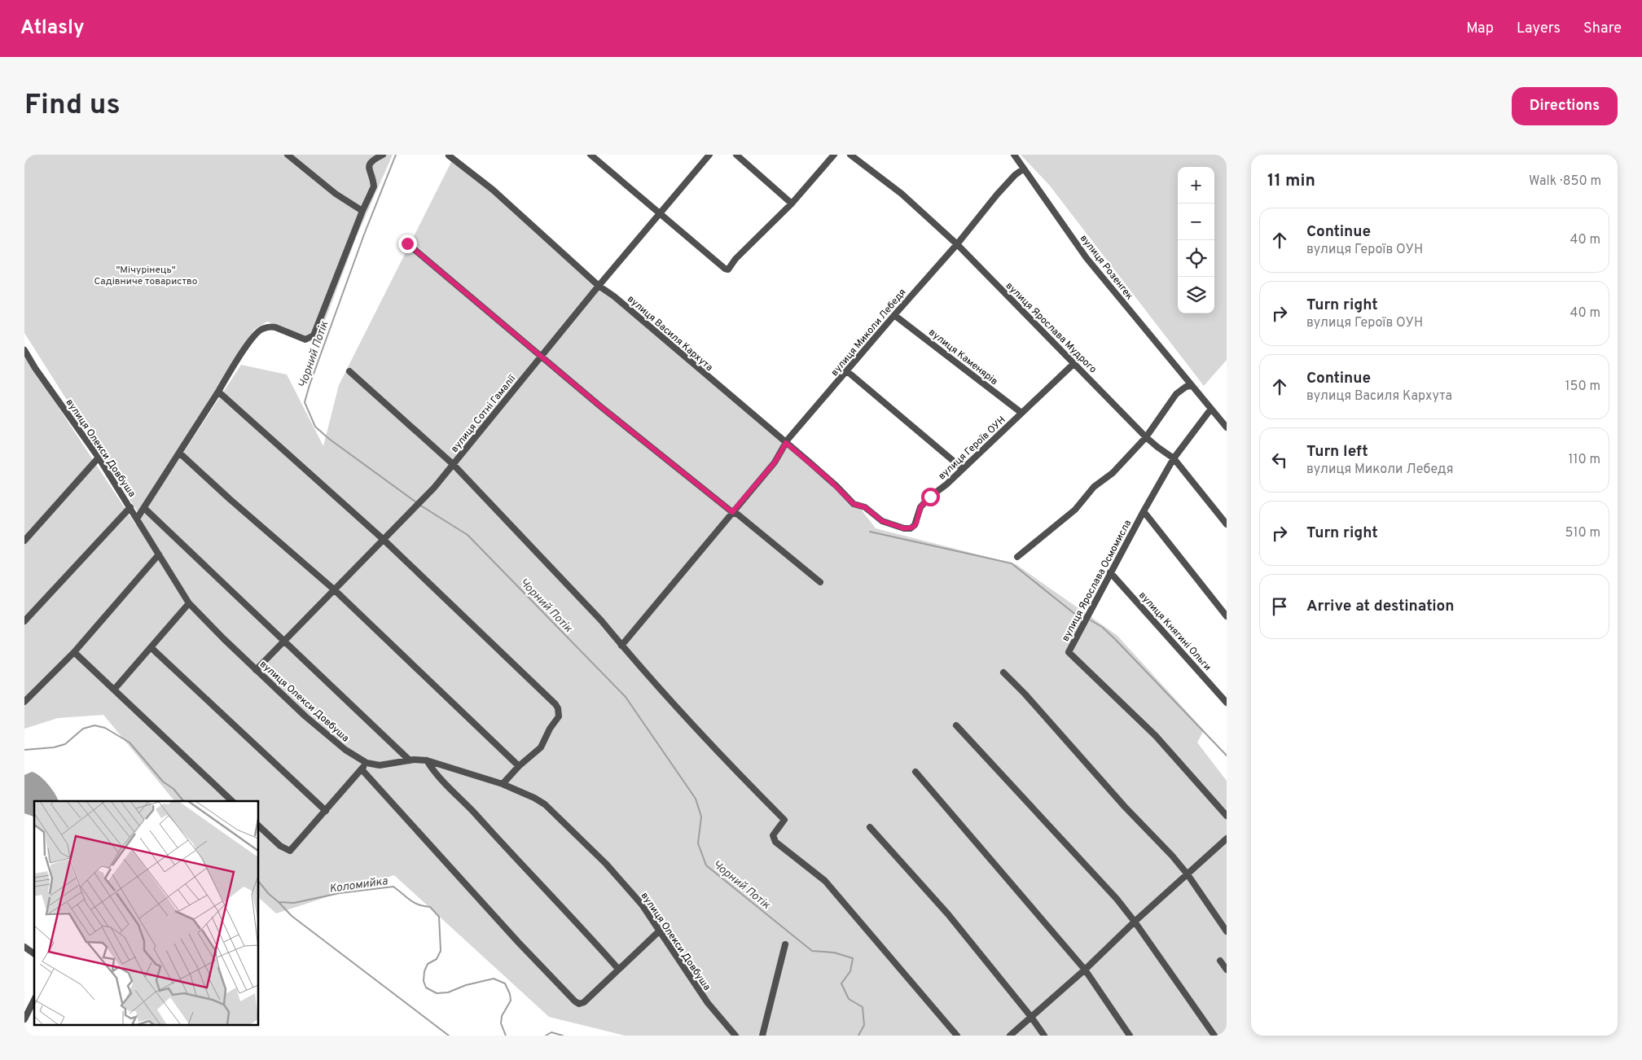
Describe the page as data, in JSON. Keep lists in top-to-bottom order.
{
  "streets": {
    "street": [
      "вулиця Розенгек",
      "вулиця Ярослава Мудрого",
      "вулиця Миколи Лебедя",
      "вулиця Василя Кархута",
      "вулиця Каменярів",
      "вулиця Сотні Гамалії",
      "вулиця Олекси Довбуша",
      "вулиця Героїв ОУН",
      "вулиця Ярослава Осмомисла",
      "вулиця Княгині Ольги"
    ]
  },
  "crossings": [
    ["вулиця Розенгек", "вулиця Миколи Лебедя"],
    ["вулиця Розенгек", "вулиця Ярослава Осмомисла"],
    ["вулиця Ярослава Мудрого", "вулиця Миколи Лебедя"],
    ["вулиця Ярослава Мудрого", "вулиця Героїв ОУН"],
    ["вулиця Ярослава Мудрого", "вулиця Ярослава Осмомисла"],
    ["вулиця Миколи Лебедя", "вулиця Василя Кархута"],
    ["вулиця Миколи Лебедя", "вулиця Каменярів"],
    ["вулиця Василя Кархута", "вулиця Сотні Гамалії"],
    ["вулиця Василя Кархута", "вулиця Героїв ОУН"],
    ["вулиця Каменярів", "вулиця Героїв ОУН"],
    ["вулиця Сотні Гамалії", "вулиця Олекси Довбуша"],
    ["вулиця Ярослава Осмомисла", "вулиця Княгині Ольги"]
  ],
  "water": ["Чорний Потік", "Коломийка"],
  "parks": ["\"Мічурінець\" Садівниче товариство"],
  "page": {
    "header": "Atlasly",
    "nav": ["Map", "Layers", "Share"],
    "buttons": "Directions",
    "title": "Find us",
    "heading": ["11 min", "Walk · 850 m"],
    "map_buttons": ["+", "−"],
    "list": [
      ["Continue", "вулиця Героїв ОУН", "40 m"],
      ["Turn right", "вулиця Героїв ОУН", "40 m"],
      ["Continue", "вулиця Василя Кархута", "150 m"],
      ["Turn left", "вулиця Миколи Лебедя", "110 m"],
      ["Turn right", "510 m"],
      "Arrive at destination"
    ]
  }
}
